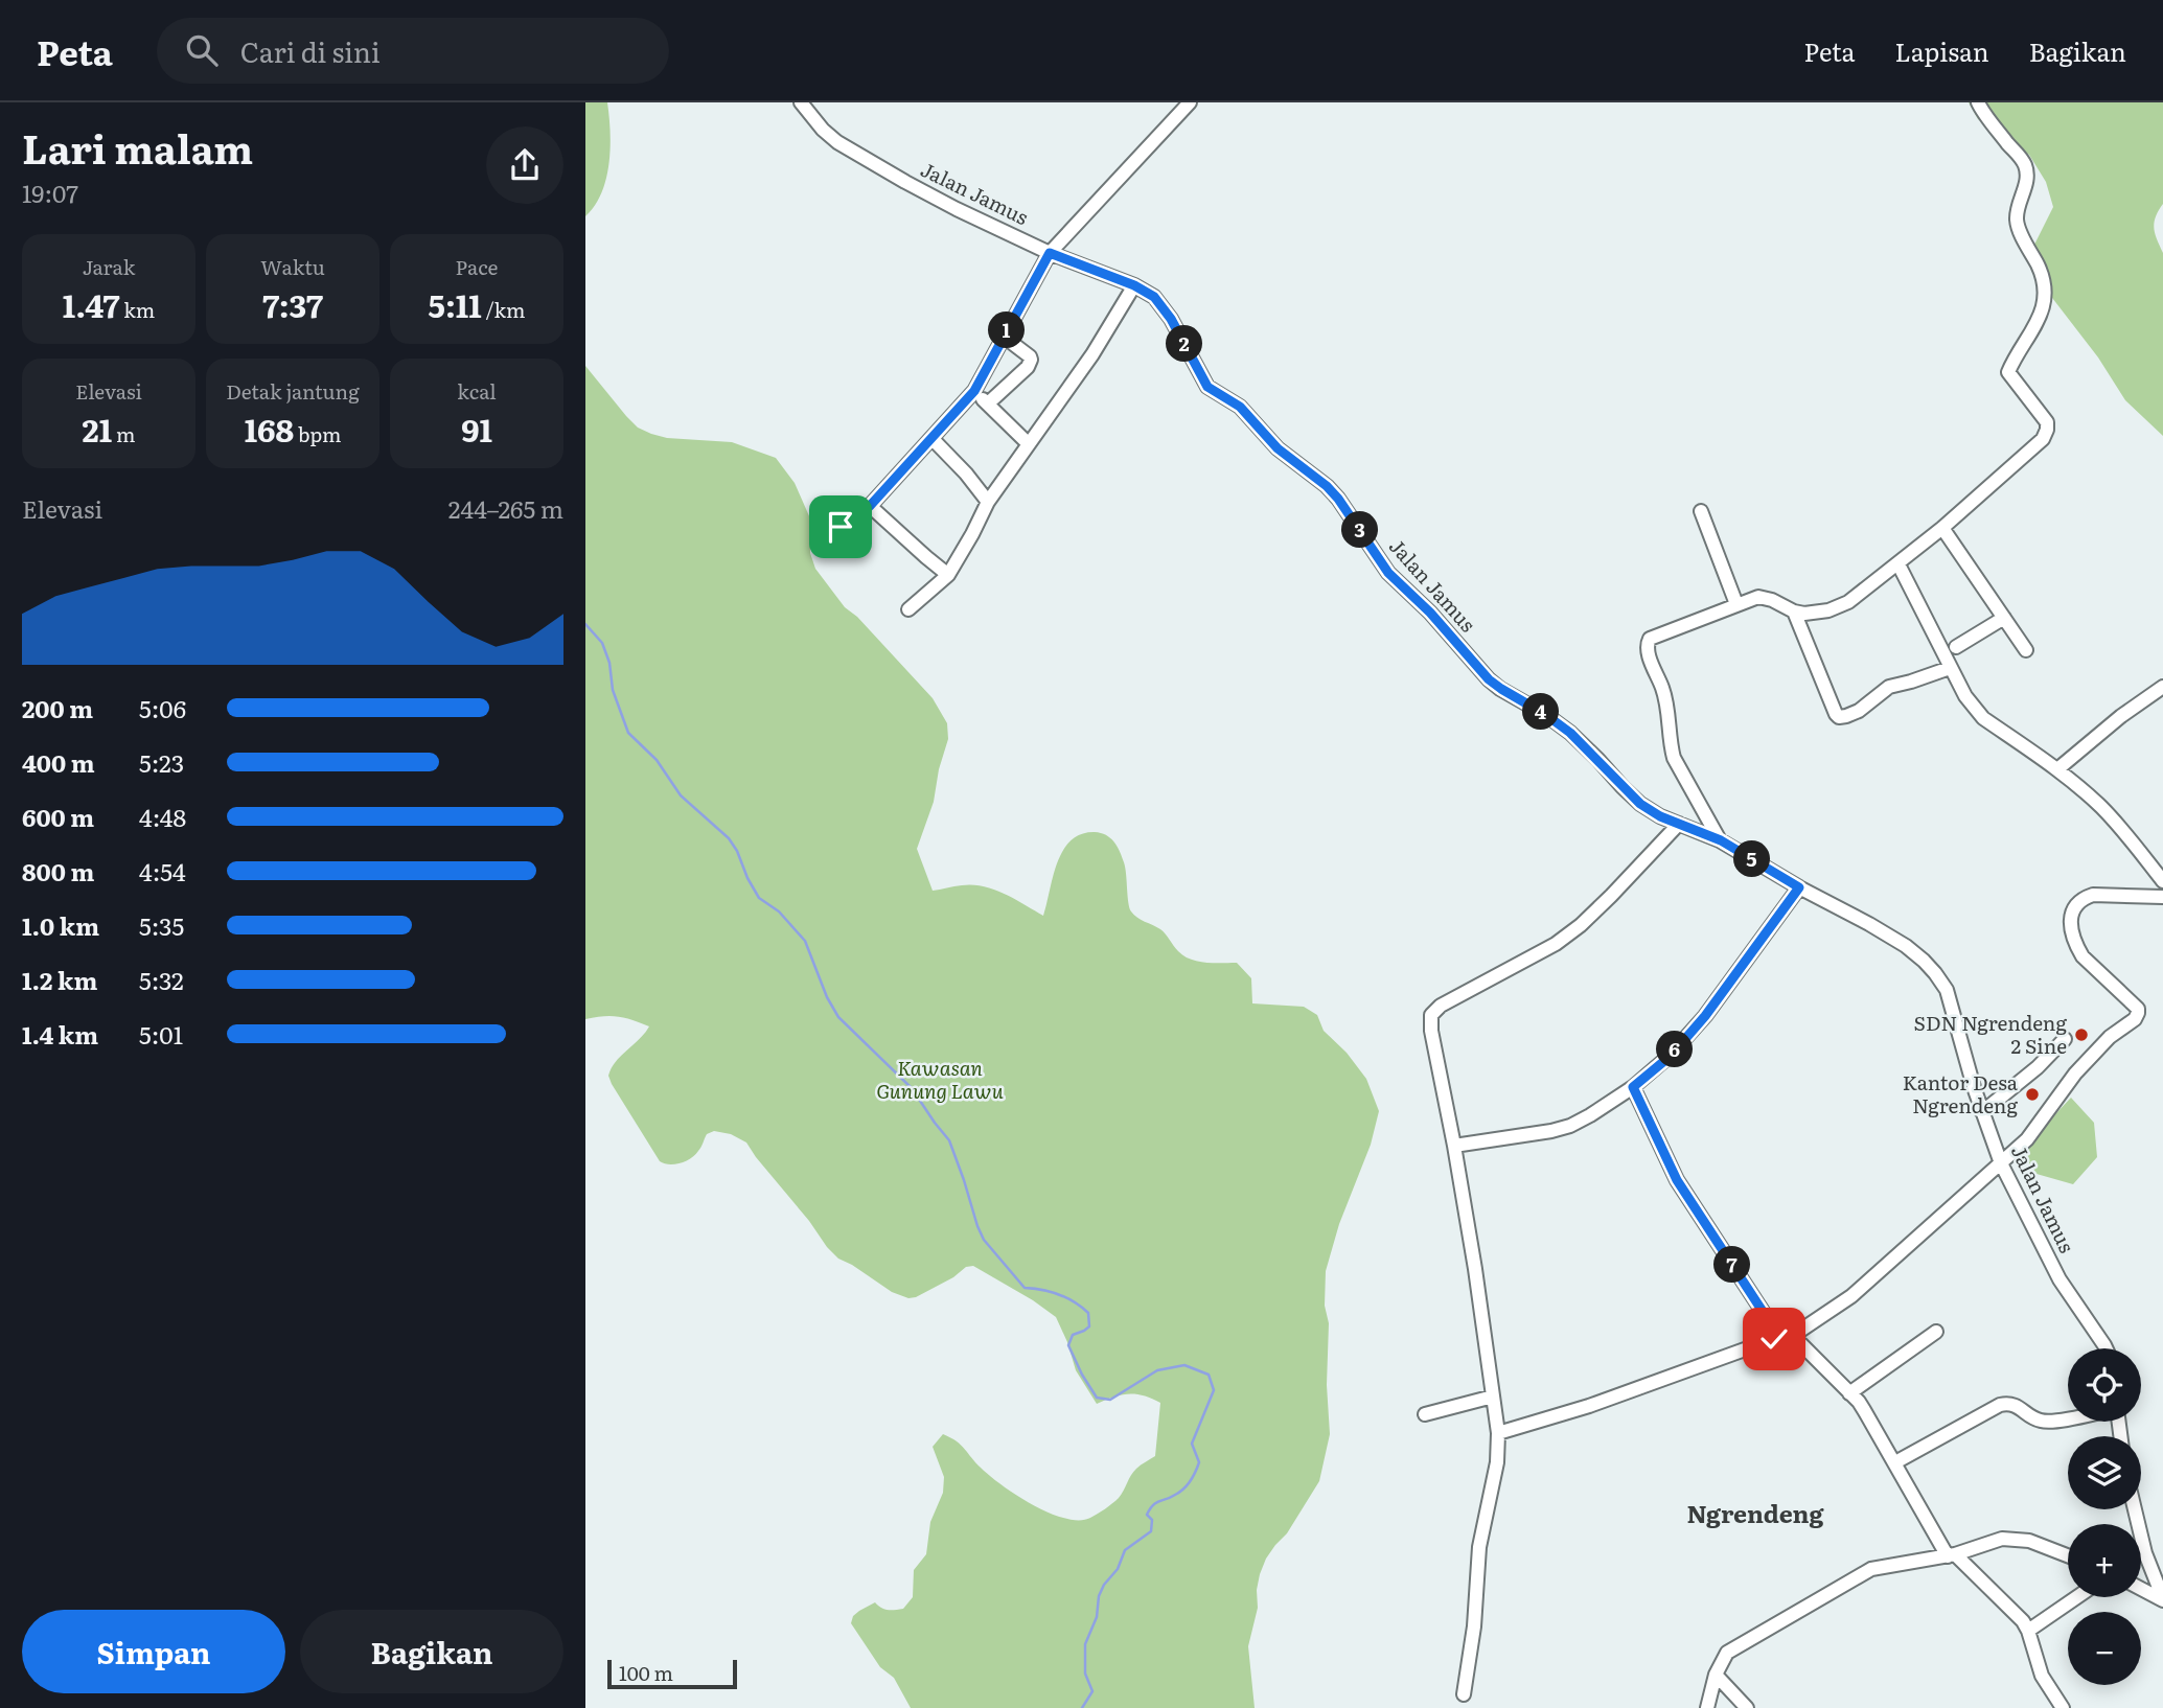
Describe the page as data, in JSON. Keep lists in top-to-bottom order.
{
  "streets": {
    "street": ["Jalan Jamus"]
  },
  "districts": ["Ngrendeng"],
  "parks": ["Kawasan Gunung Lawu"],
  "places": ["SDN Ngrendeng 2 Sine", "Kantor Desa Ngrendeng"],
  "scale_bar": "100 m",
  "page": {
    "header": "Peta",
    "search": "Cari di sini",
    "nav": ["Peta", "Lapisan", "Bagikan"],
    "heading": ["Lari malam", "19:07"],
    "stats": [
      ["Jarak", "1.47 km"],
      ["Waktu", "7:37"],
      ["Pace", "5:11 /km"],
      ["Elevasi", "21 m"],
      ["Detak jantung", "168 bpm"],
      ["kcal", "91"]
    ],
    "pins": [
      "1",
      "2",
      "3",
      "4",
      "5",
      "6",
      "7"
    ],
    "chart": ["Elevasi", "244–265 m"],
    "list": [
      {
        "name": "200 m",
        "note": "5:06"
      },
      {
        "name": "400 m",
        "note": "5:23"
      },
      {
        "name": "600 m",
        "note": "4:48"
      },
      {
        "name": "800 m",
        "note": "4:54"
      },
      {
        "name": "1.0 km",
        "note": "5:35"
      },
      {
        "name": "1.2 km",
        "note": "5:32"
      },
      {
        "name": "1.4 km",
        "note": "5:01"
      }
    ],
    "map_buttons": ["+", "−"],
    "buttons": ["Simpan", "Bagikan"],
    "scale": "100 m"
  }
}
